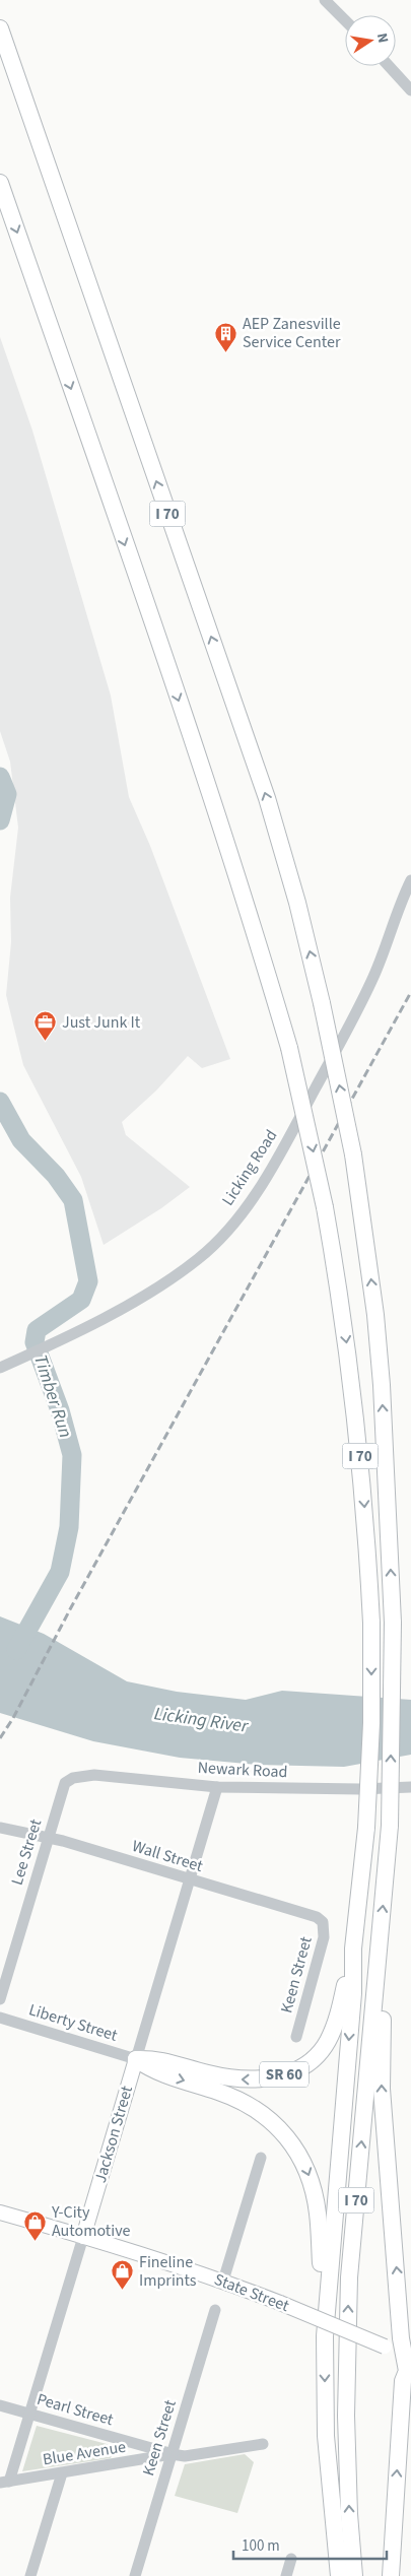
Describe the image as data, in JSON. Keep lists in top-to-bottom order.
{
  "streets": {
    "highway": ["I 70", "SR 60"],
    "main road": ["Jackson Street", "State Street"],
    "street": [
      "Licking Road",
      "Newark Road",
      "Lee Street",
      "Wall Street",
      "Keen Street",
      "Liberty Street",
      "Pearl Street",
      "Blue Avenue"
    ]
  },
  "crossings": [
    ["I 70", "SR 60"],
    ["Newark Road", "Lee Street"],
    ["Newark Road", "Jackson Street"],
    ["Lee Street", "Wall Street"],
    ["Wall Street", "Keen Street"],
    ["Wall Street", "Jackson Street"],
    ["Keen Street", "Pearl Street"],
    ["Keen Street", "Blue Avenue"],
    ["Liberty Street", "SR 60"],
    ["Liberty Street", "Jackson Street"],
    ["SR 60", "Jackson Street"],
    ["Jackson Street", "State Street"],
    ["Jackson Street", "Pearl Street"],
    ["Jackson Street", "Blue Avenue"],
    ["Pearl Street", "Blue Avenue"]
  ],
  "water": ["Timber Run", "Licking River"],
  "places": {
    "building": ["AEP Zanesville Service Center"],
    "office": ["Just Junk It"],
    "shop": ["Y-City Automotive", "Fineline Imprints"]
  },
  "scale_bar": "100 m",
  "north": "right"
}
